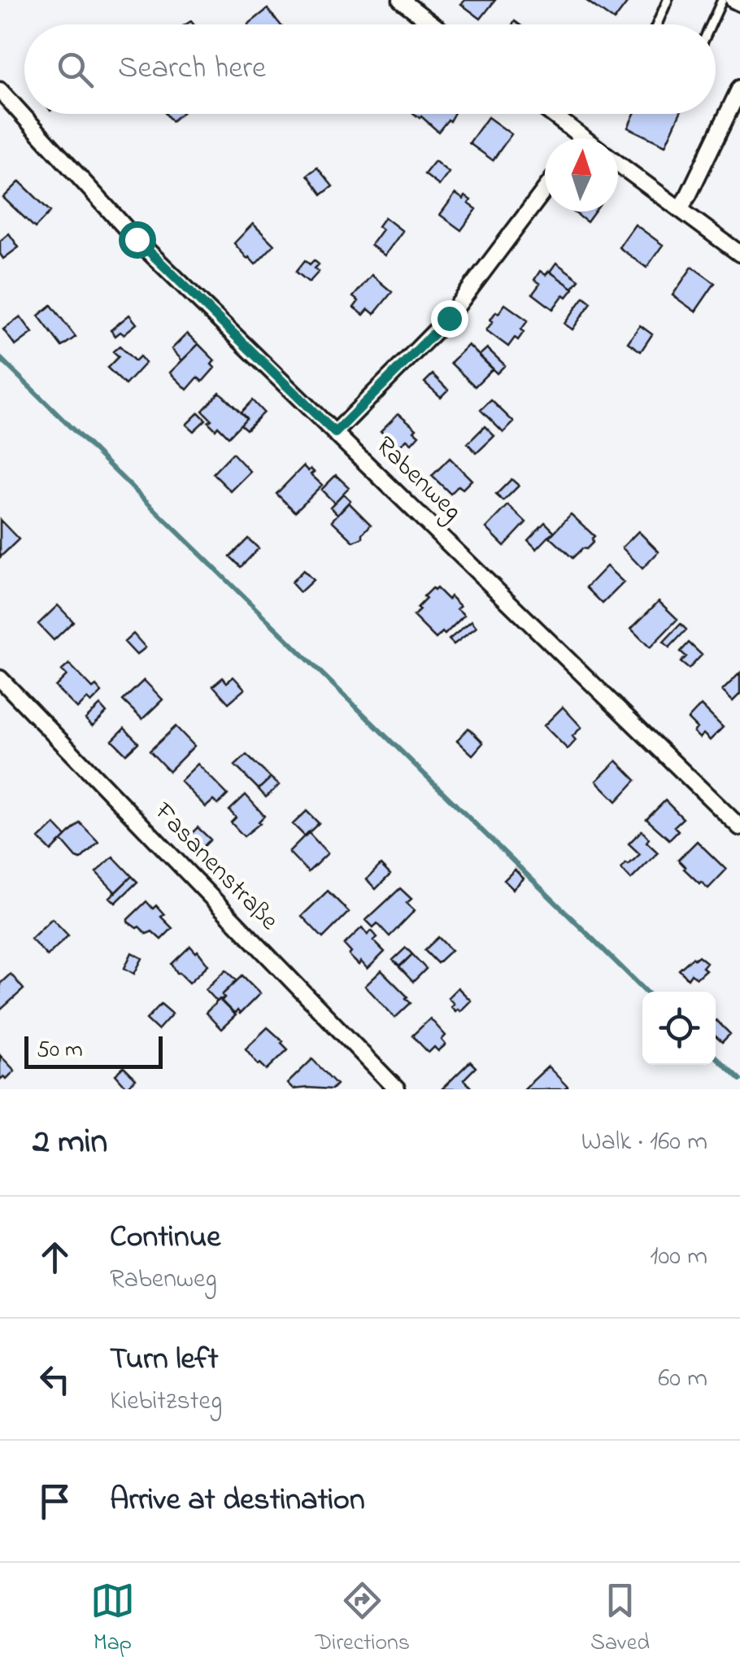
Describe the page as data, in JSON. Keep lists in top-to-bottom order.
{
  "streets": {
    "street": ["Rabenweg", "Fasanenstraße"]
  },
  "scale_bar": "50 m",
  "north": "top",
  "page": {
    "search": "Search here",
    "scale": "50 m",
    "heading": ["2 min", "Walk · 160 m"],
    "list": [
      ["Continue", "Rabenweg", "100 m"],
      ["Turn left", "Kiebitzsteg", "60 m"],
      "Arrive at destination"
    ],
    "nav": ["Map", "Directions", "Saved"]
  }
}
